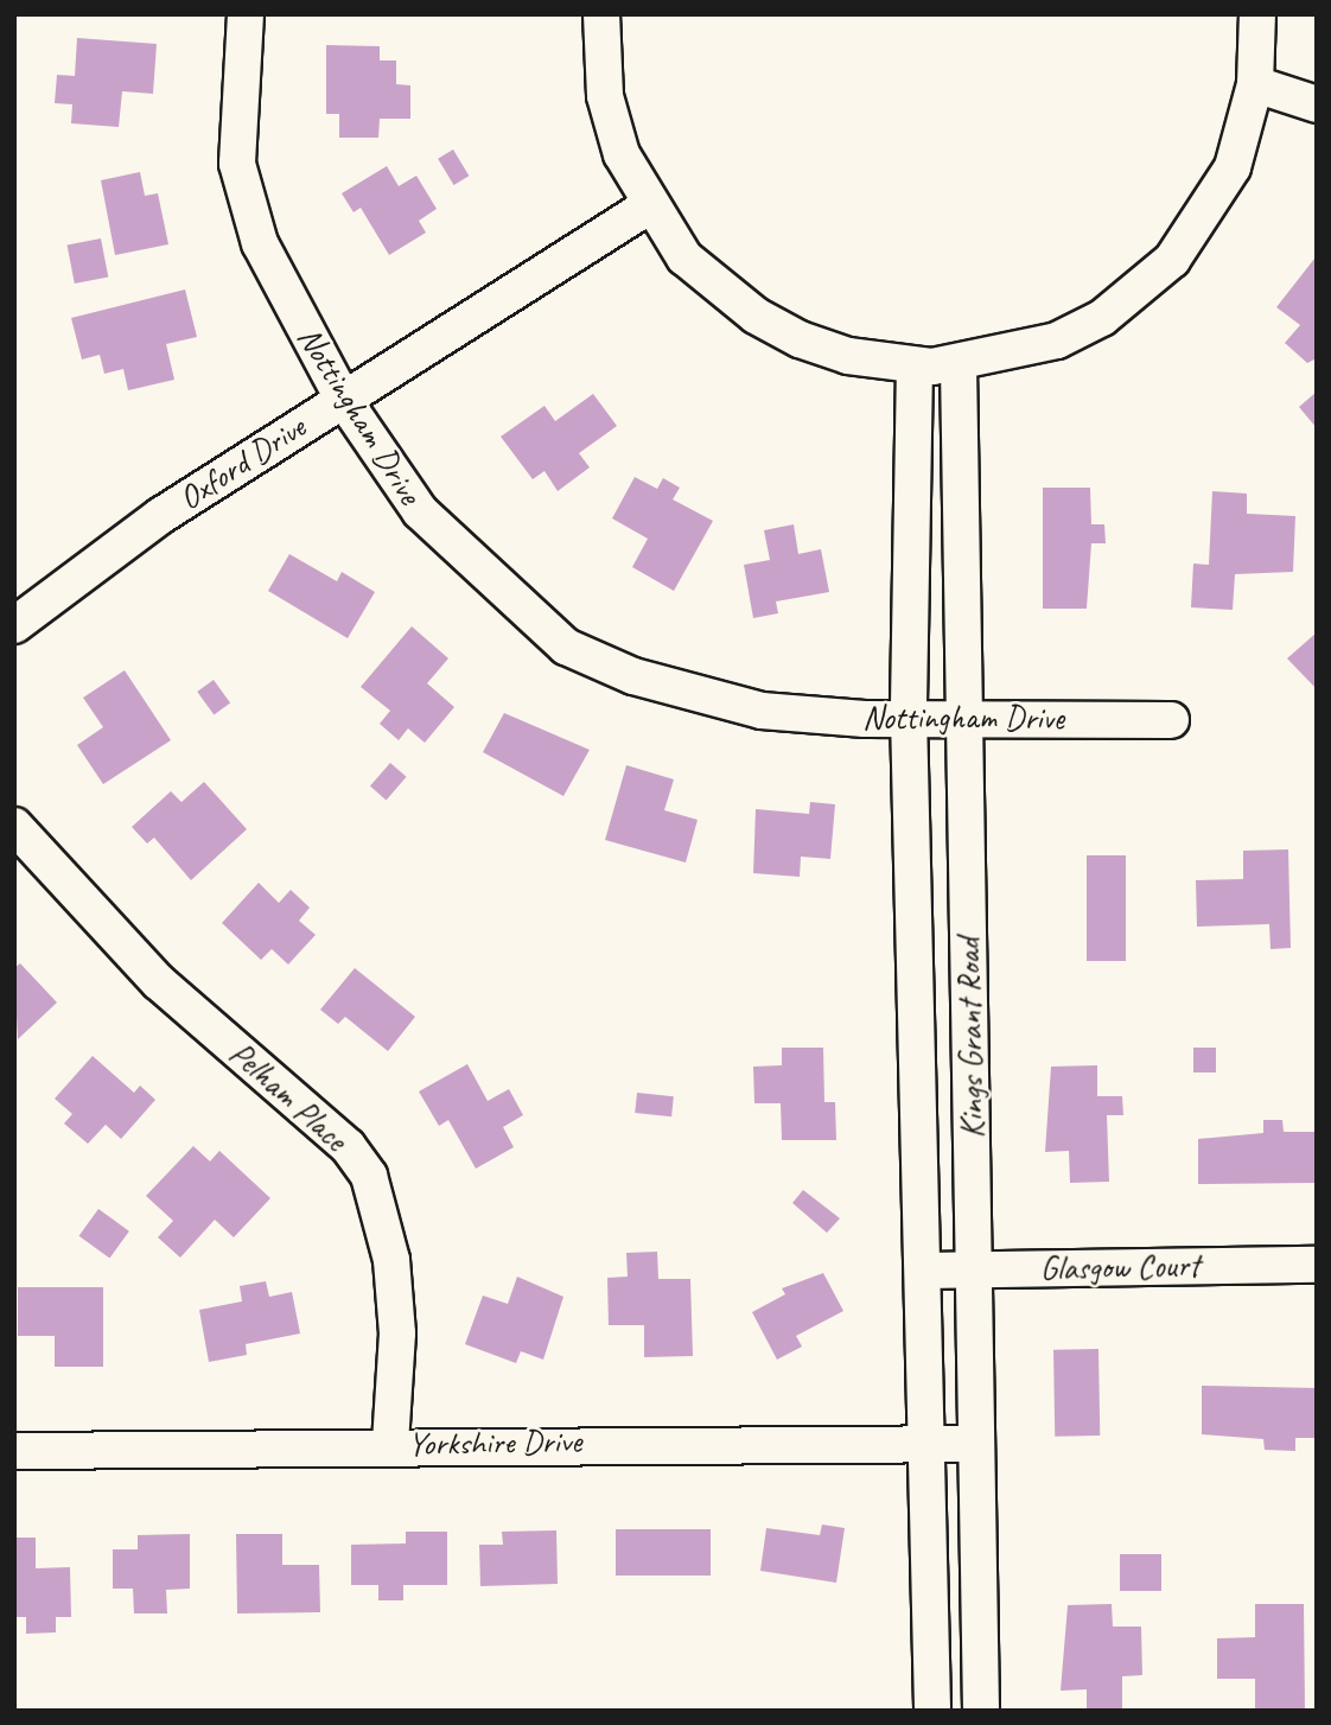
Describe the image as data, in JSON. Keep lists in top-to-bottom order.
{
  "streets": {
    "street": [
      "Nottingham Drive",
      "Oxford Drive",
      "Kings Grant Road",
      "Pelham Place",
      "Glasgow Court",
      "Yorkshire Drive"
    ]
  },
  "crossings": [
    ["Nottingham Drive", "Oxford Drive"],
    ["Nottingham Drive", "Kings Grant Road"],
    ["Kings Grant Road", "Glasgow Court"],
    ["Kings Grant Road", "Yorkshire Drive"],
    ["Pelham Place", "Yorkshire Drive"]
  ]
}
